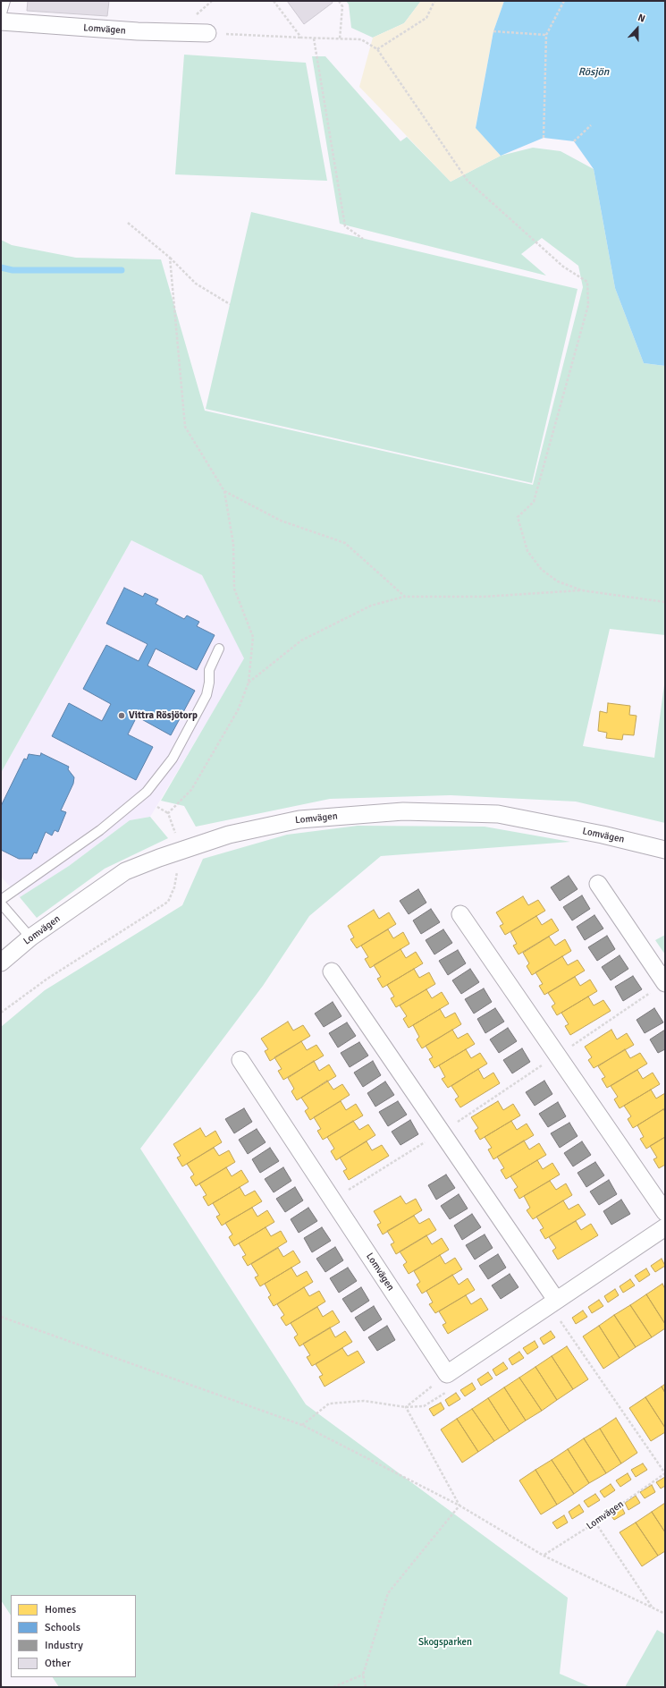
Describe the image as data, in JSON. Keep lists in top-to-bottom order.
{
  "streets": {
    "street": ["Lomvägen"]
  },
  "water": ["Rösjön"],
  "parks": ["Skogsparken"],
  "places": ["Vittra Rösjötorp"],
  "legend": [
    "Homes",
    "Schools",
    "Industry",
    "Other"
  ],
  "north": "top"
}
